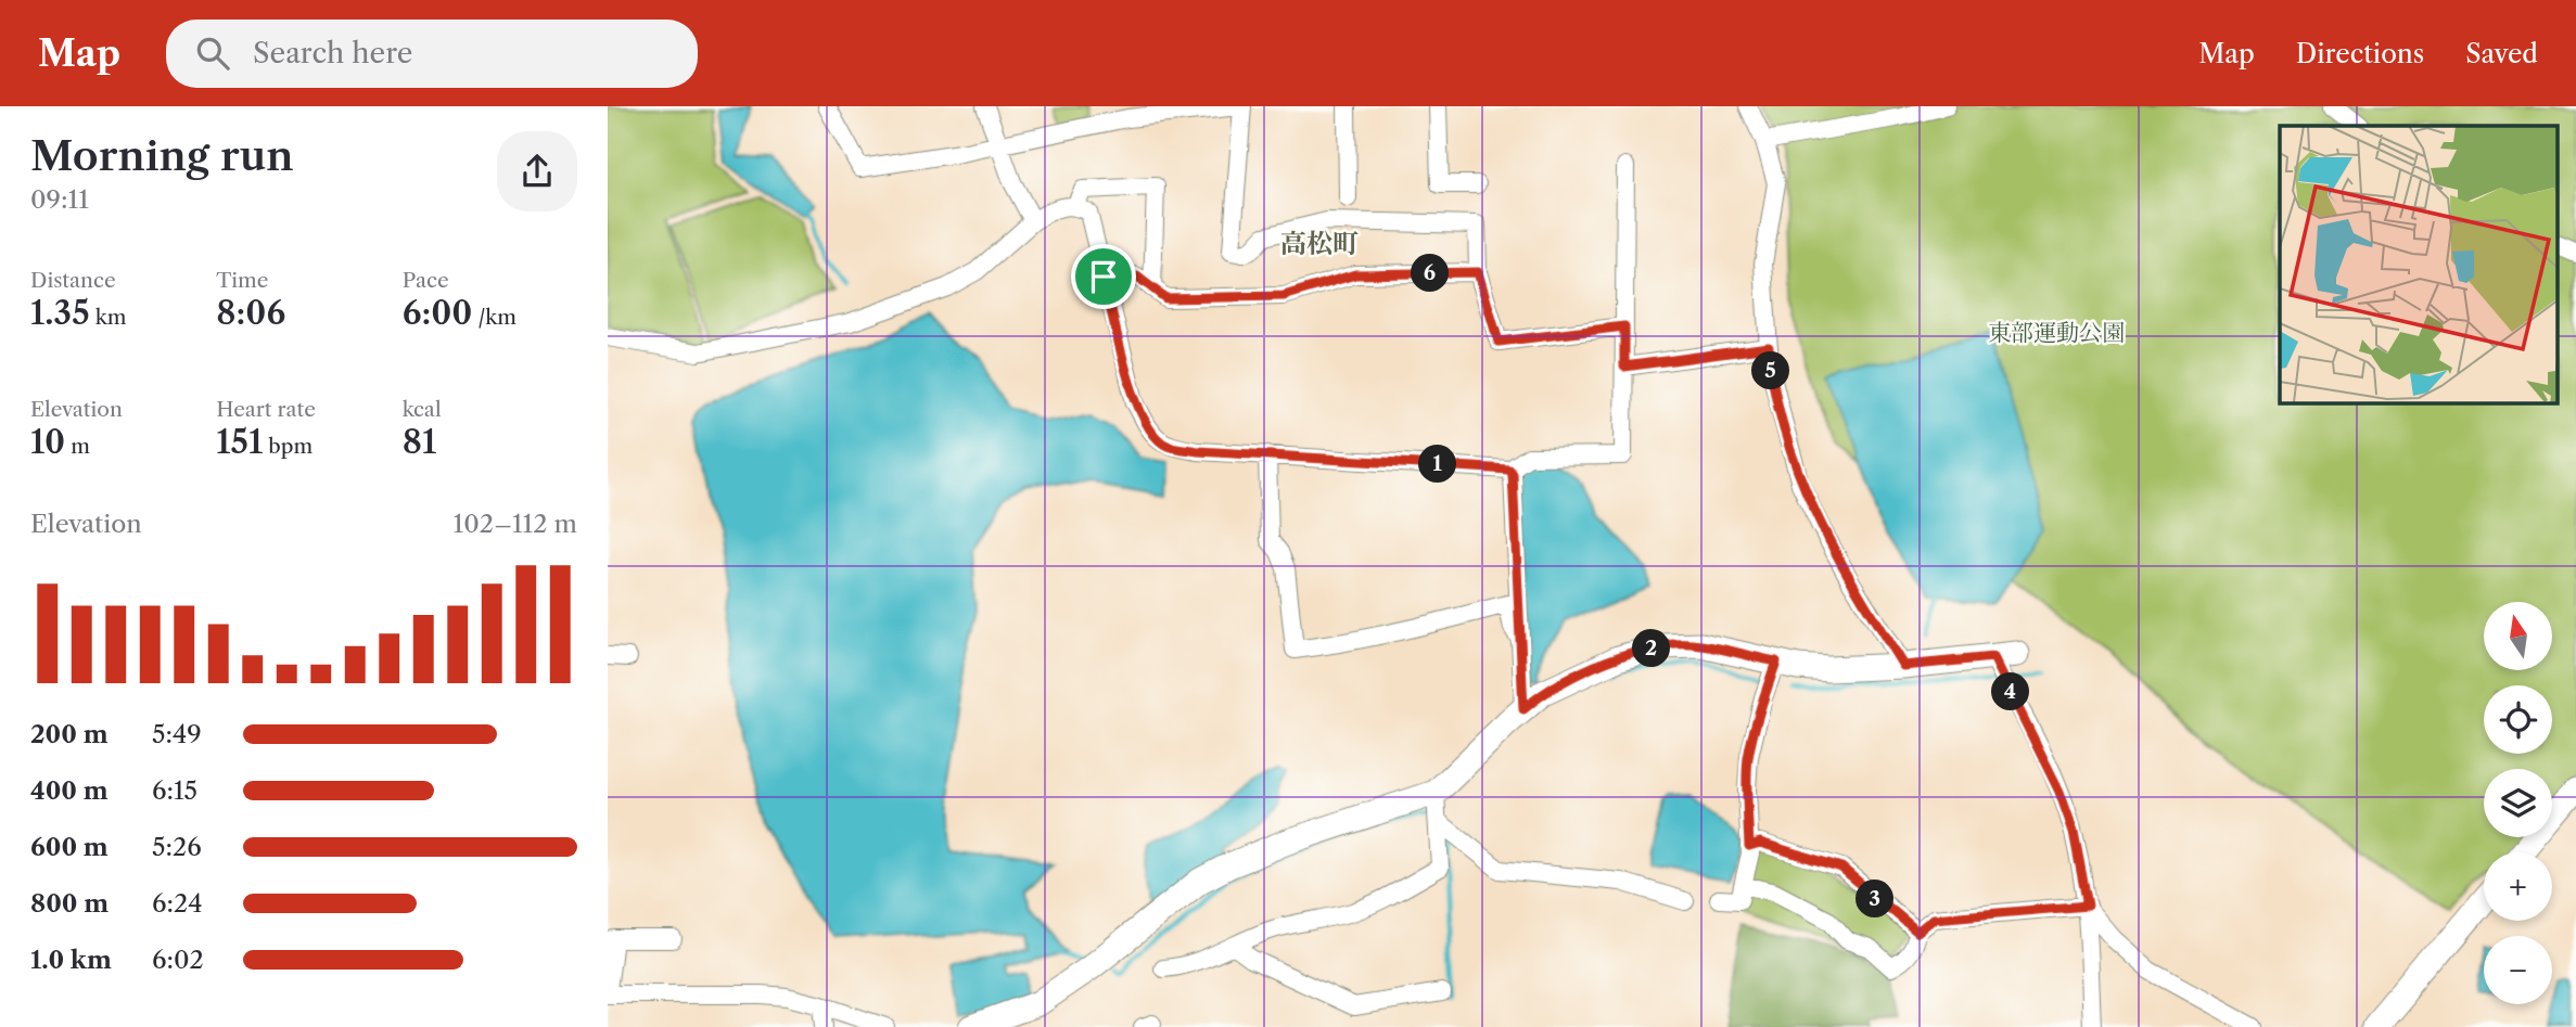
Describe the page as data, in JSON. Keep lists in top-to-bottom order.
{
  "districts": ["高松町"],
  "parks": ["東部運動公園"],
  "north": "top",
  "page": {
    "header": "Map",
    "search": "Search here",
    "nav": ["Map", "Directions", "Saved"],
    "heading": ["Morning run", "09:11"],
    "stats": [
      ["Distance", "1.35 km"],
      ["Time", "8:06"],
      ["Pace", "6:00 /km"],
      ["Elevation", "10 m"],
      ["Heart rate", "151 bpm"],
      ["kcal", "81"]
    ],
    "pins": [
      "6",
      "5",
      "1",
      "2",
      "4",
      "3"
    ],
    "chart": ["Elevation", "102–112 m"],
    "map_buttons": ["+", "−"],
    "list": [
      {
        "name": "200 m",
        "note": "5:49"
      },
      {
        "name": "400 m",
        "note": "6:15"
      },
      {
        "name": "600 m",
        "note": "5:26"
      },
      {
        "name": "800 m",
        "note": "6:24"
      },
      {
        "name": "1.0 km",
        "note": "6:02"
      }
    ]
  }
}
